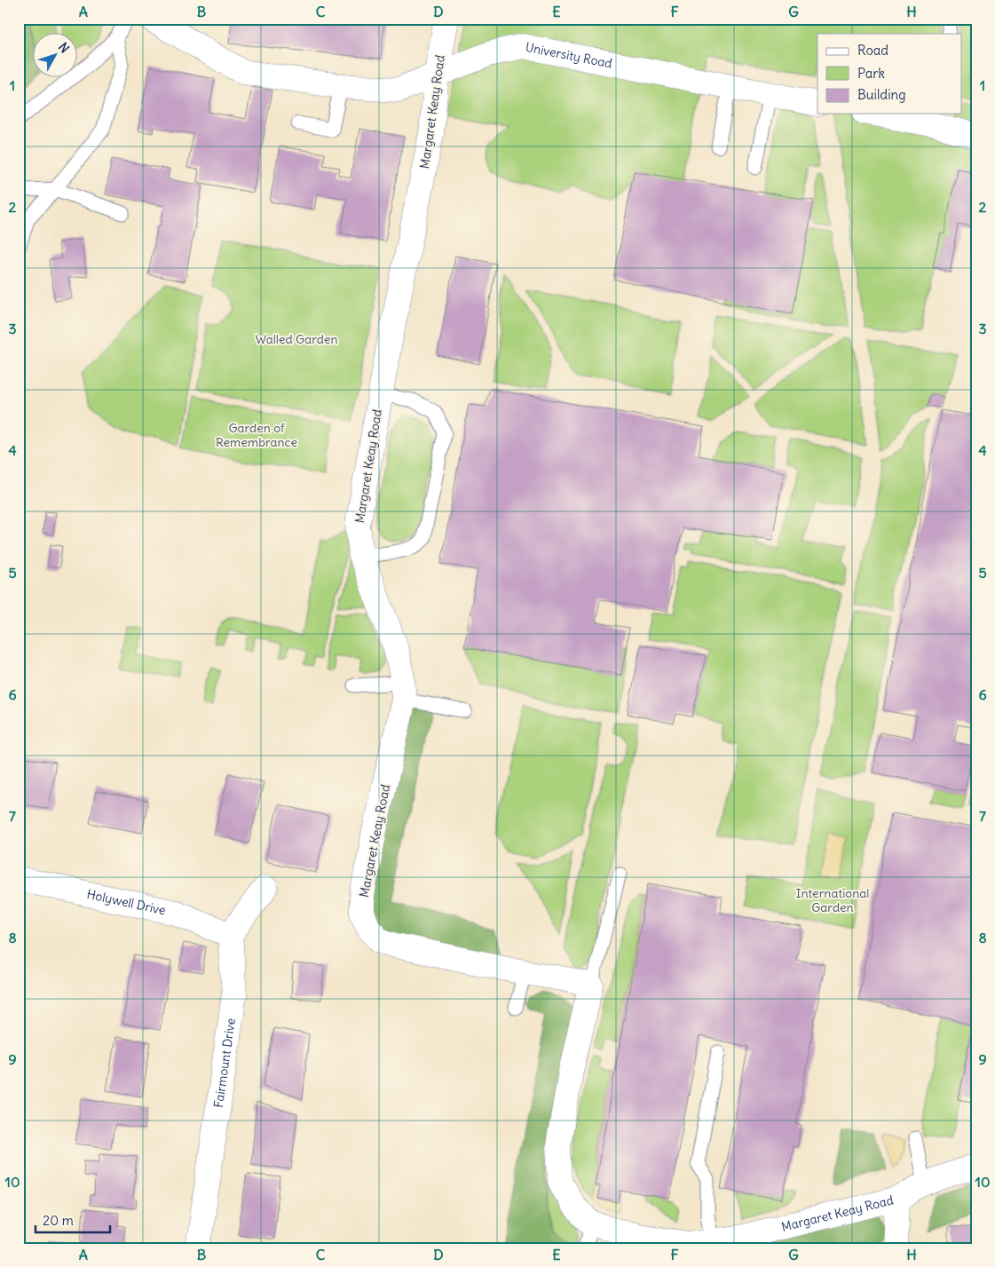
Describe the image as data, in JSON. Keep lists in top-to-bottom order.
{
  "streets": {
    "street": [
      "University Road",
      "Margaret Keay Road",
      "Holywell Drive",
      "Fairmount Drive"
    ]
  },
  "crossings": [
    ["University Road", "Margaret Keay Road"],
    ["Holywell Drive", "Fairmount Drive"]
  ],
  "parks": ["Walled Garden", "Garden of Remembrance", "International Garden"],
  "legend": ["Road", "Park", "Building"],
  "scale_bar": "20 m",
  "north": "top right",
  "grid": {
    "columns": [
      "A",
      "B",
      "C",
      "D",
      "E",
      "F",
      "G",
      "H"
    ],
    "rows": [
      "1",
      "2",
      "3",
      "4",
      "5",
      "6",
      "7",
      "8",
      "9",
      "10"
    ]
  }
}
